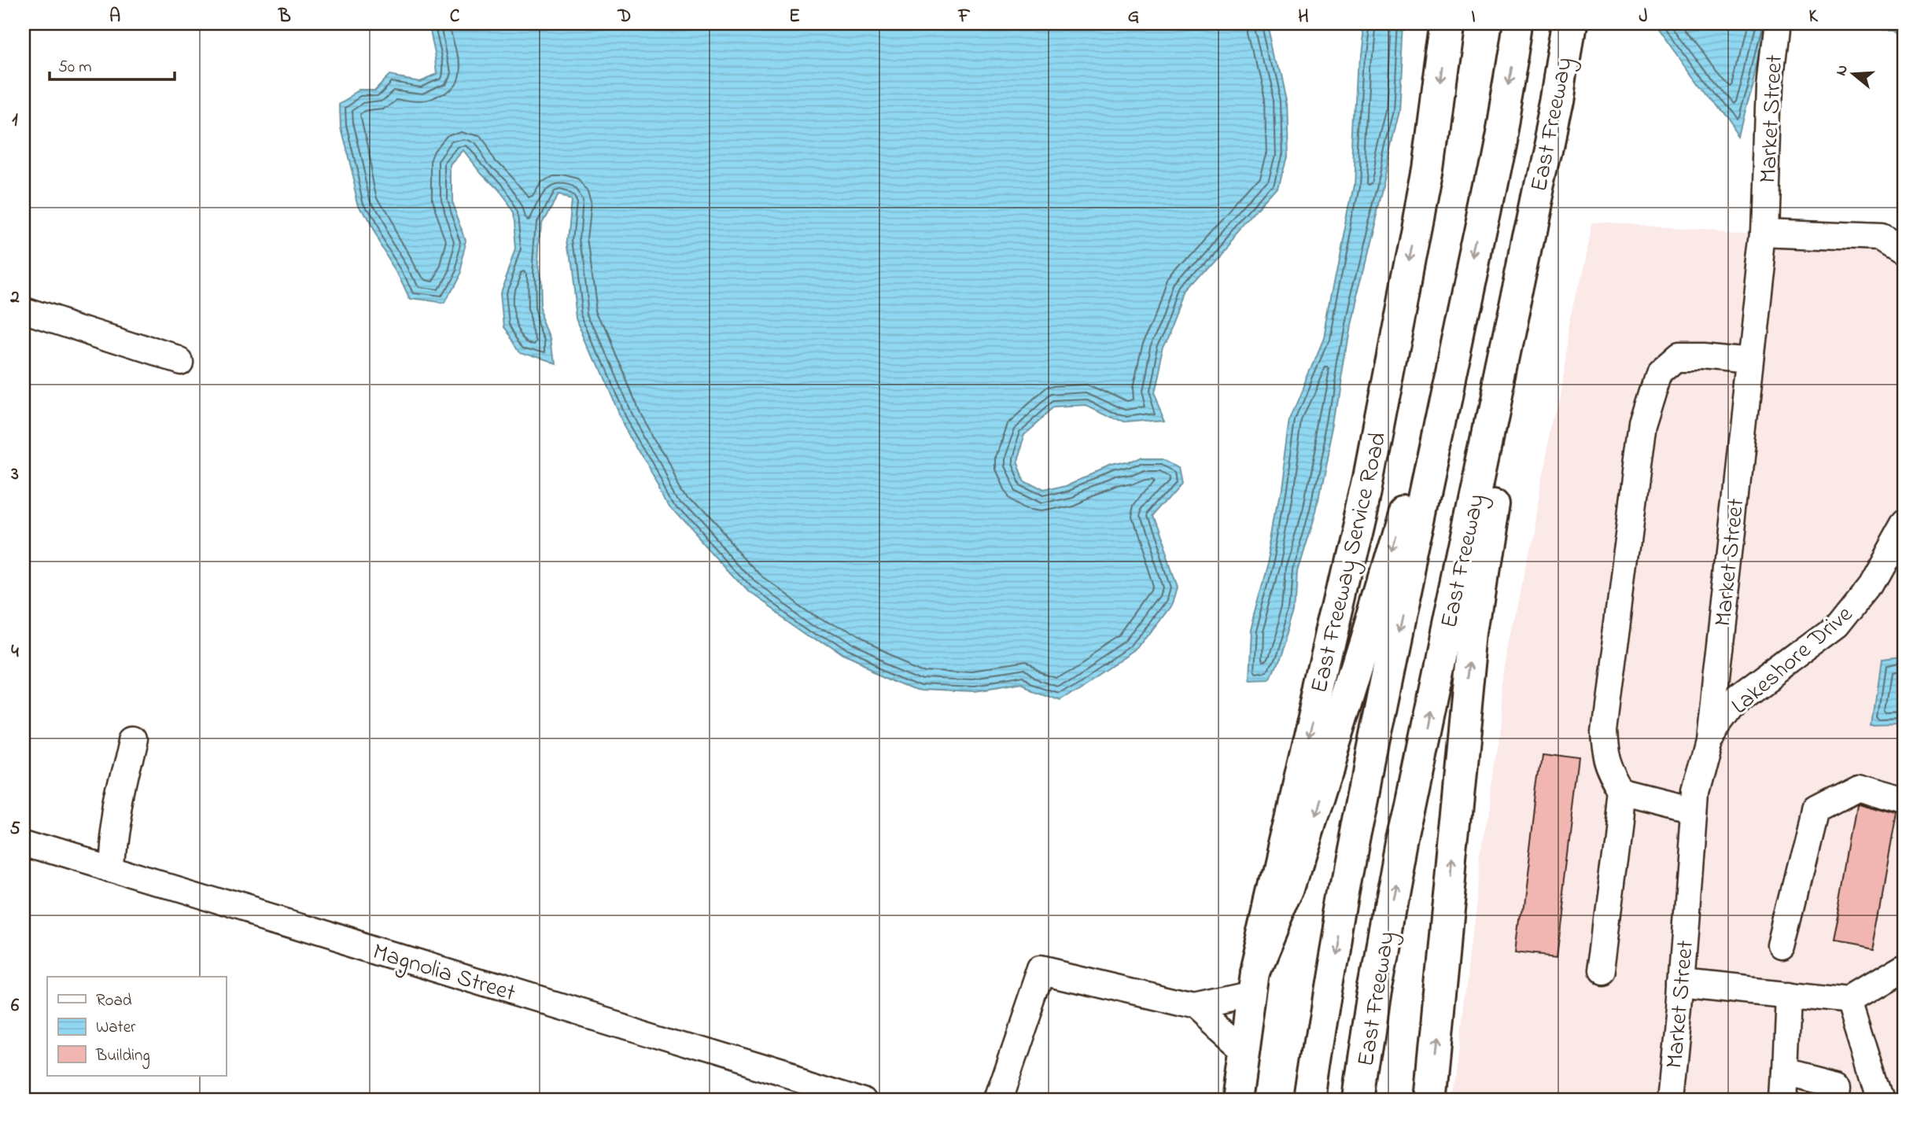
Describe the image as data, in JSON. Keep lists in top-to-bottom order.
{
  "streets": {
    "main road": ["East Freeway", "East Freeway Service Road"],
    "street": ["Market Street", "Lakeshore Drive", "Magnolia Street"]
  },
  "crossings": [
    ["Market Street", "Lakeshore Drive"]
  ],
  "legend": ["Road", "Water", "Building"],
  "scale_bar": "50 m",
  "north": "left",
  "grid": {
    "columns": [
      "A",
      "B",
      "C",
      "D",
      "E",
      "F",
      "G",
      "H",
      "I",
      "J",
      "K"
    ],
    "rows": [
      "1",
      "2",
      "3",
      "4",
      "5",
      "6"
    ]
  }
}
